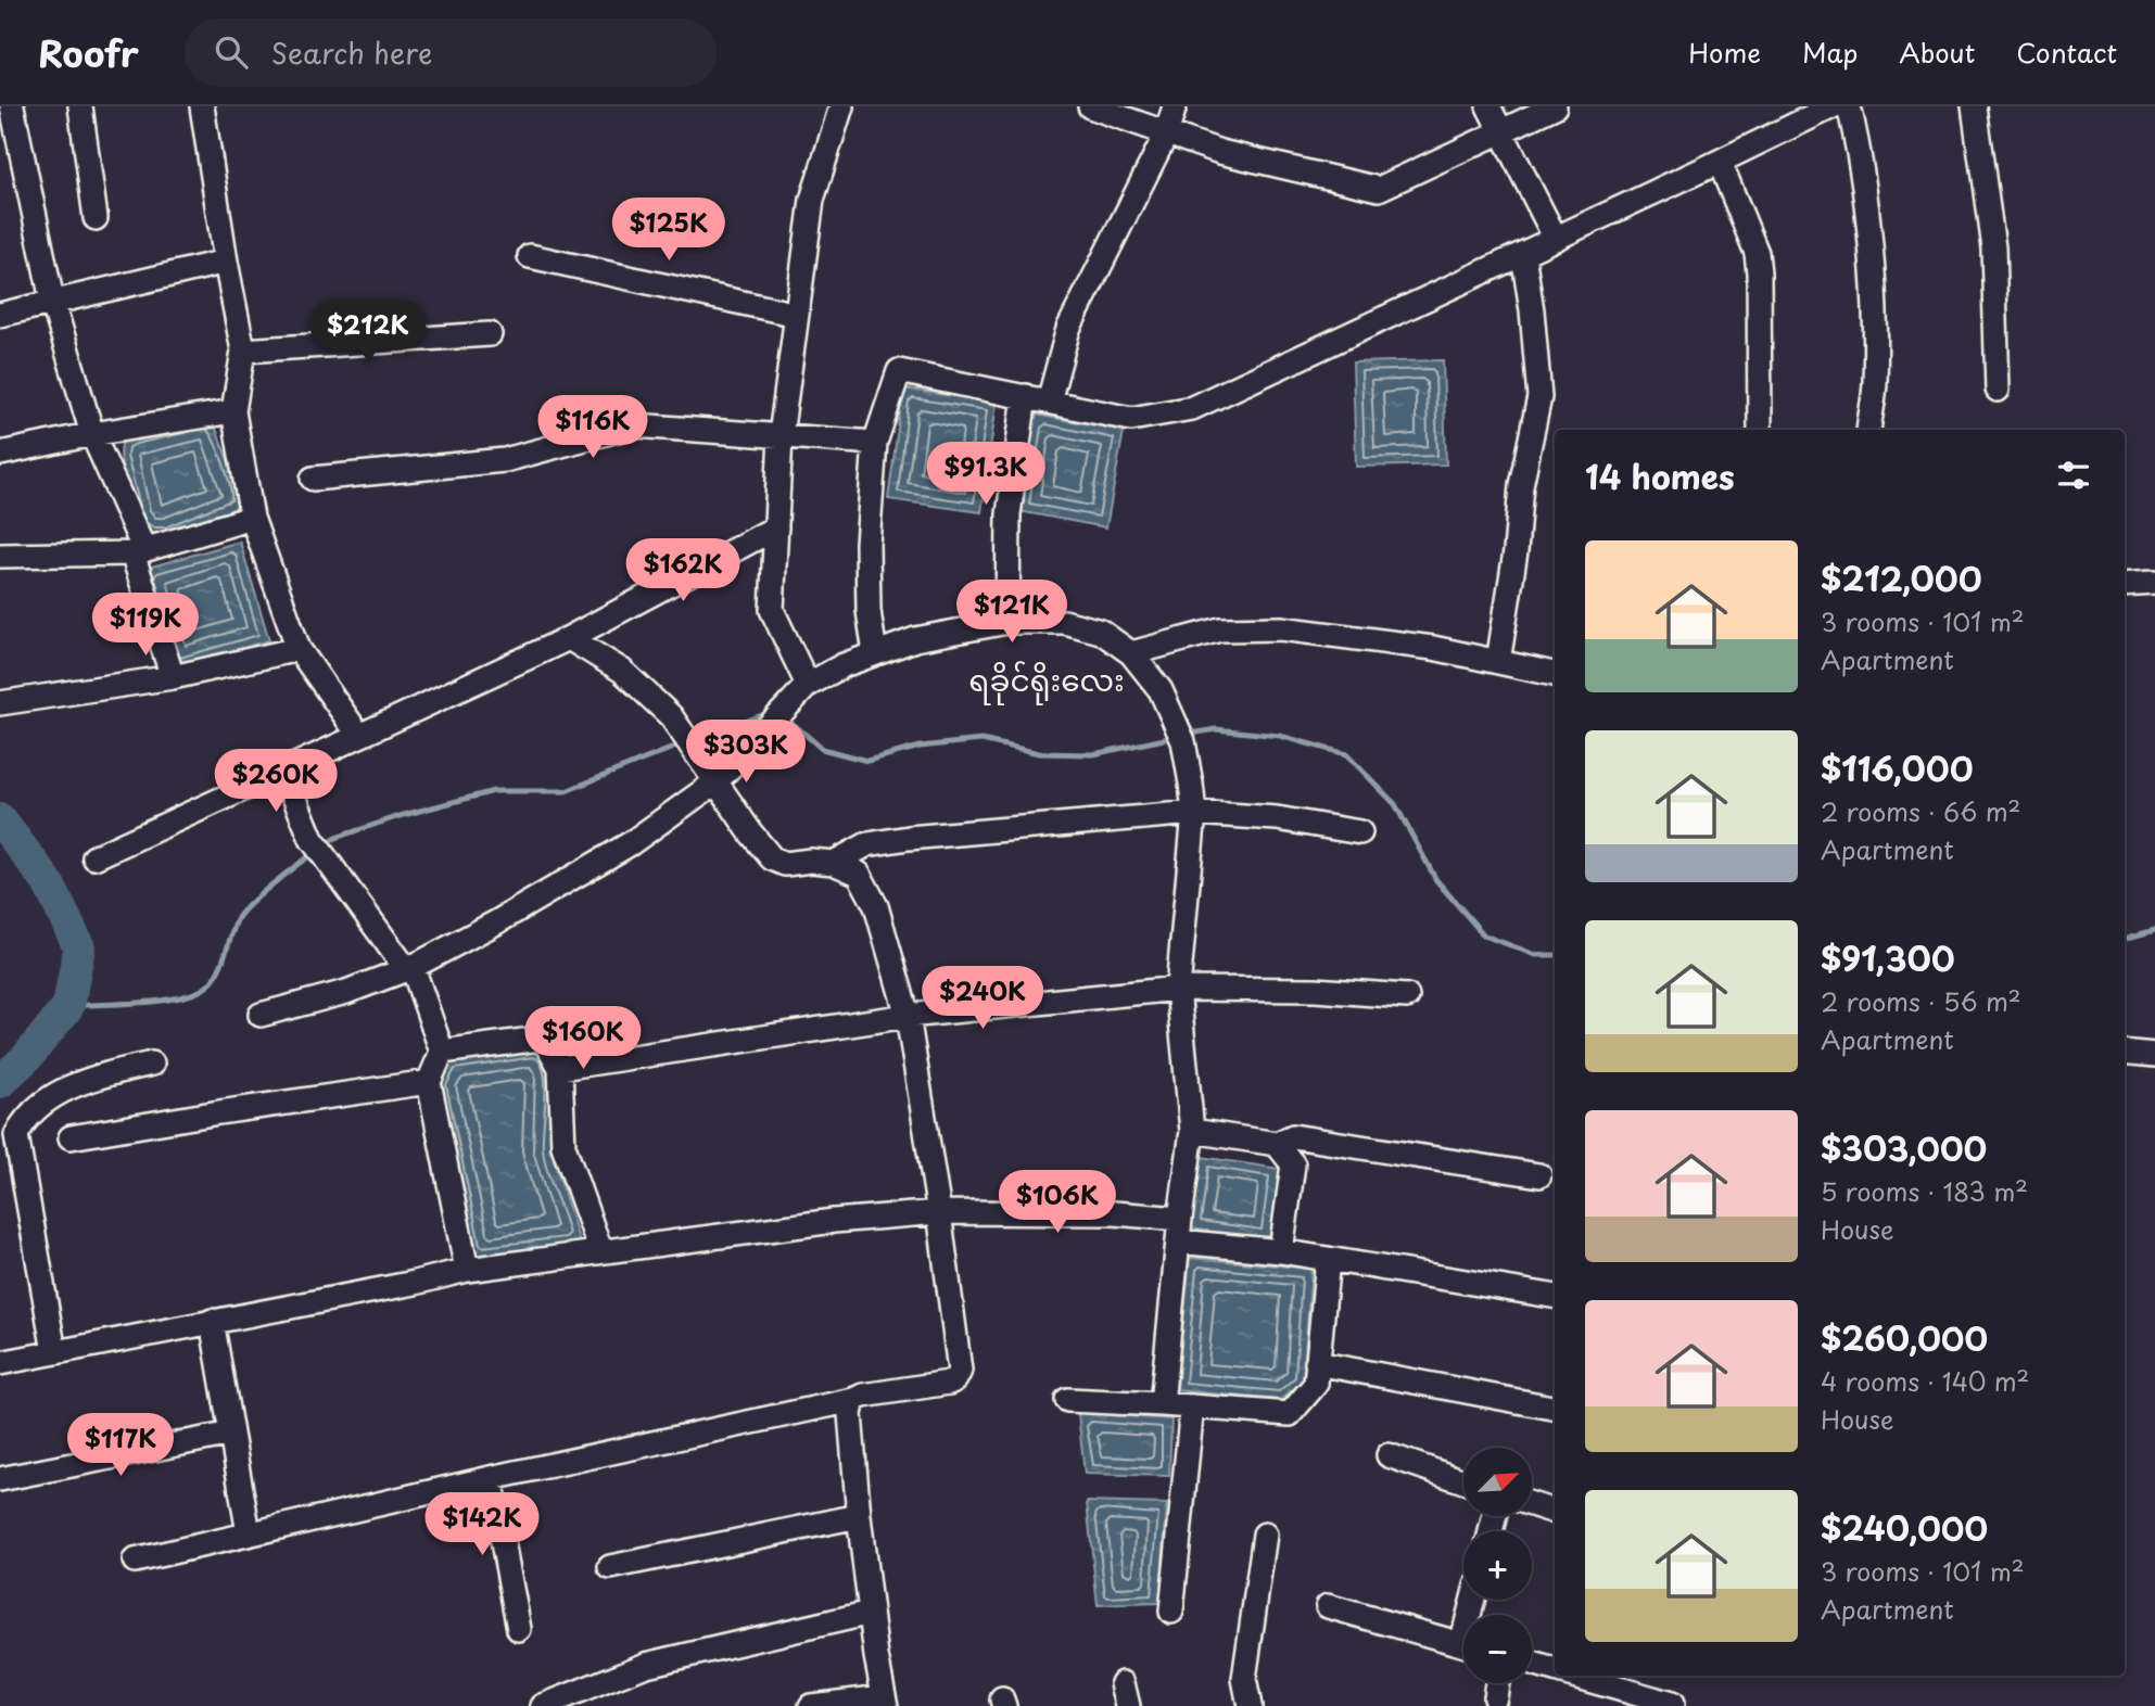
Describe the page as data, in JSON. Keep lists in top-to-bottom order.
{
  "districts": ["ရခိုင်ရိုးလေး"],
  "north": "top right",
  "page": {
    "header": "Roofr",
    "search": "Search here",
    "nav": [
      "Home",
      "Map",
      "About",
      "Contact"
    ],
    "price": [
      "$125K",
      "$212K",
      "$116K",
      "$91.3K",
      "$162K",
      "$121K",
      "$119K",
      "$303K",
      "$260K",
      "$240K",
      "$160K",
      "$106K",
      "$117K",
      "$142K"
    ],
    "heading": "14 homes",
    "list": [
      {
        "name": "$212,000",
        "note": "3 rooms · 101 m² · Apartment"
      },
      {
        "name": "$116,000",
        "note": "2 rooms · 66 m² · Apartment"
      },
      {
        "name": "$91,300",
        "note": "2 rooms · 56 m² · Apartment"
      },
      {
        "name": "$303,000",
        "note": "5 rooms · 183 m² · House"
      },
      {
        "name": "$260,000",
        "note": "4 rooms · 140 m² · House"
      },
      {
        "name": "$240,000",
        "note": "3 rooms · 101 m² · Apartment"
      }
    ],
    "map_buttons": ["+", "−"]
  }
}
